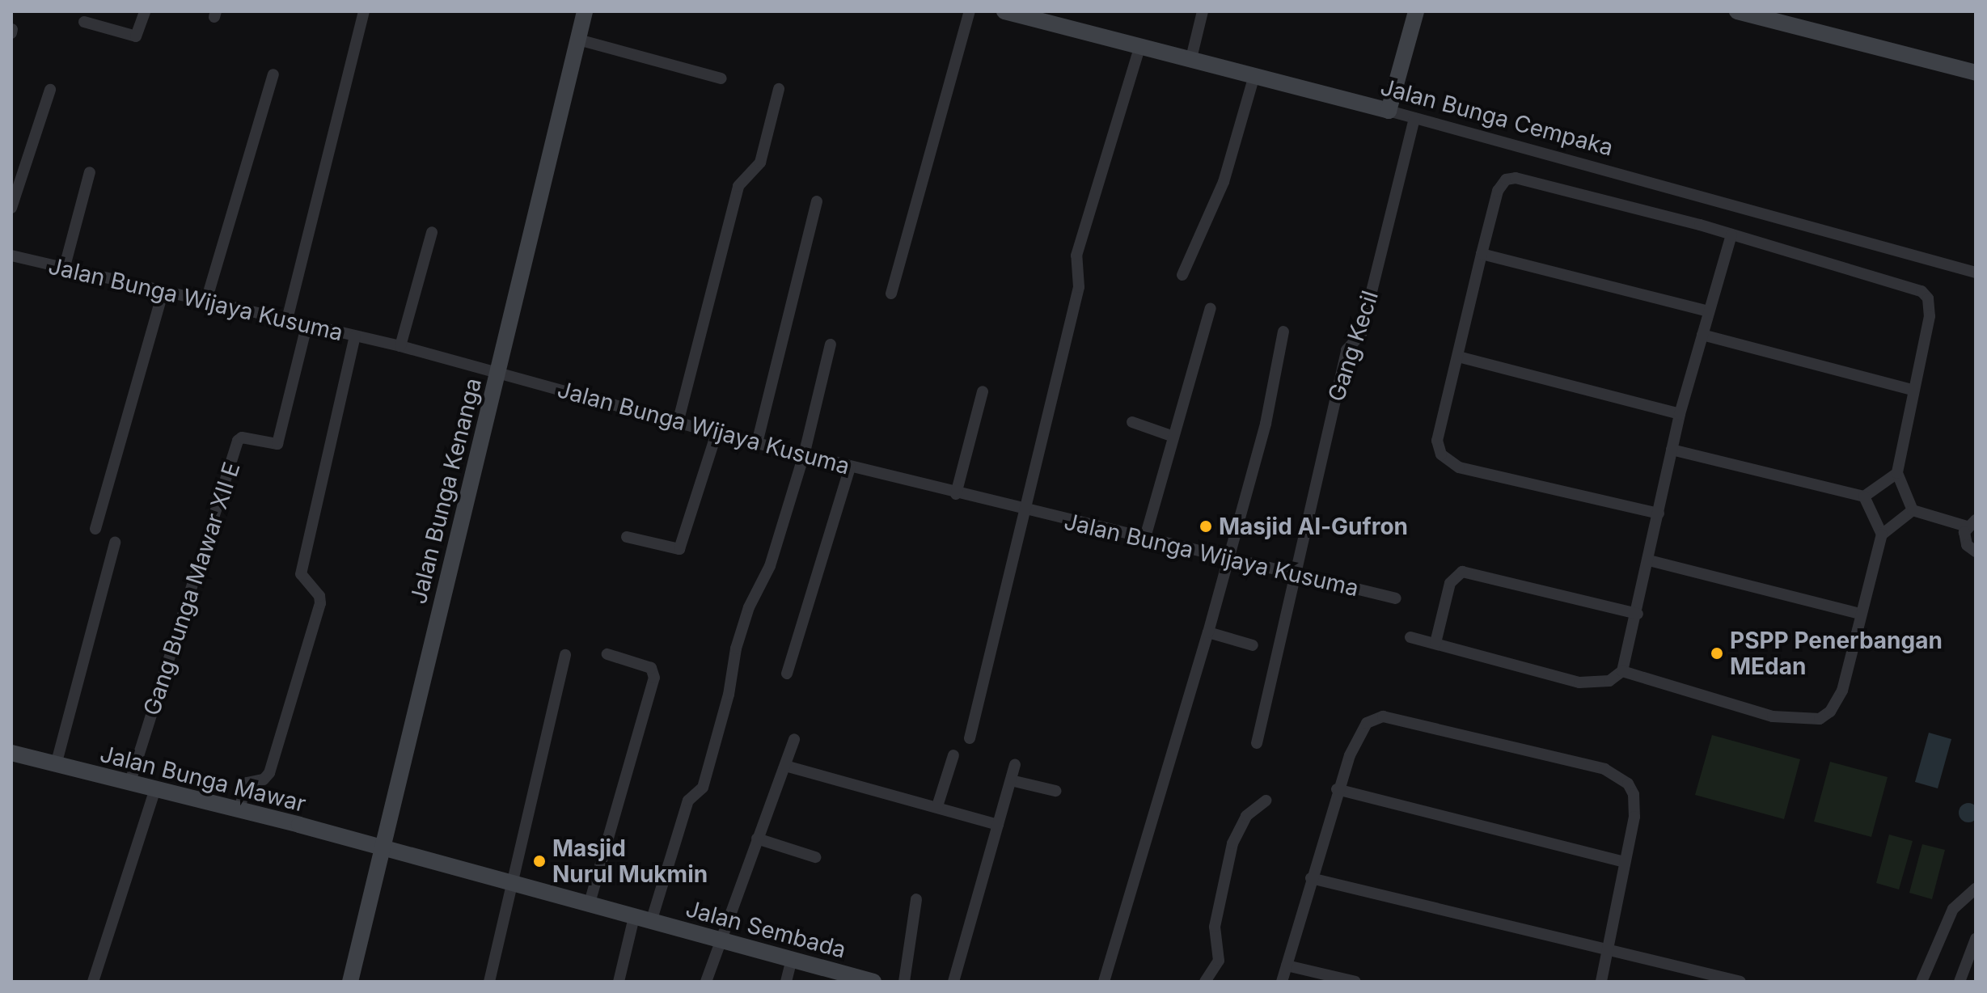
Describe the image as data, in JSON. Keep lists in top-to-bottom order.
{
  "streets": {
    "street": [
      "Jalan Bunga Cempaka",
      "Jalan Bunga Wijaya Kusuma",
      "Gang Kecil",
      "Jalan Bunga Kenanga",
      "Gang Bunga Mawar XII E",
      "Jalan Bunga Mawar",
      "Jalan Sembada"
    ]
  },
  "crossings": [
    ["Jalan Bunga Cempaka", "Gang Kecil"],
    ["Jalan Bunga Wijaya Kusuma", "Gang Kecil"],
    ["Jalan Bunga Wijaya Kusuma", "Jalan Bunga Kenanga"],
    ["Jalan Bunga Wijaya Kusuma", "Gang Bunga Mawar XII E"],
    ["Jalan Bunga Kenanga", "Jalan Bunga Mawar"],
    ["Jalan Bunga Kenanga", "Jalan Sembada"],
    ["Gang Bunga Mawar XII E", "Jalan Bunga Mawar"],
    ["Jalan Bunga Mawar", "Jalan Sembada"]
  ],
  "places": ["Masjid Al-Gufron", "PSPP Penerbangan MEdan", "Masjid Nurul Mukmin"]
}
